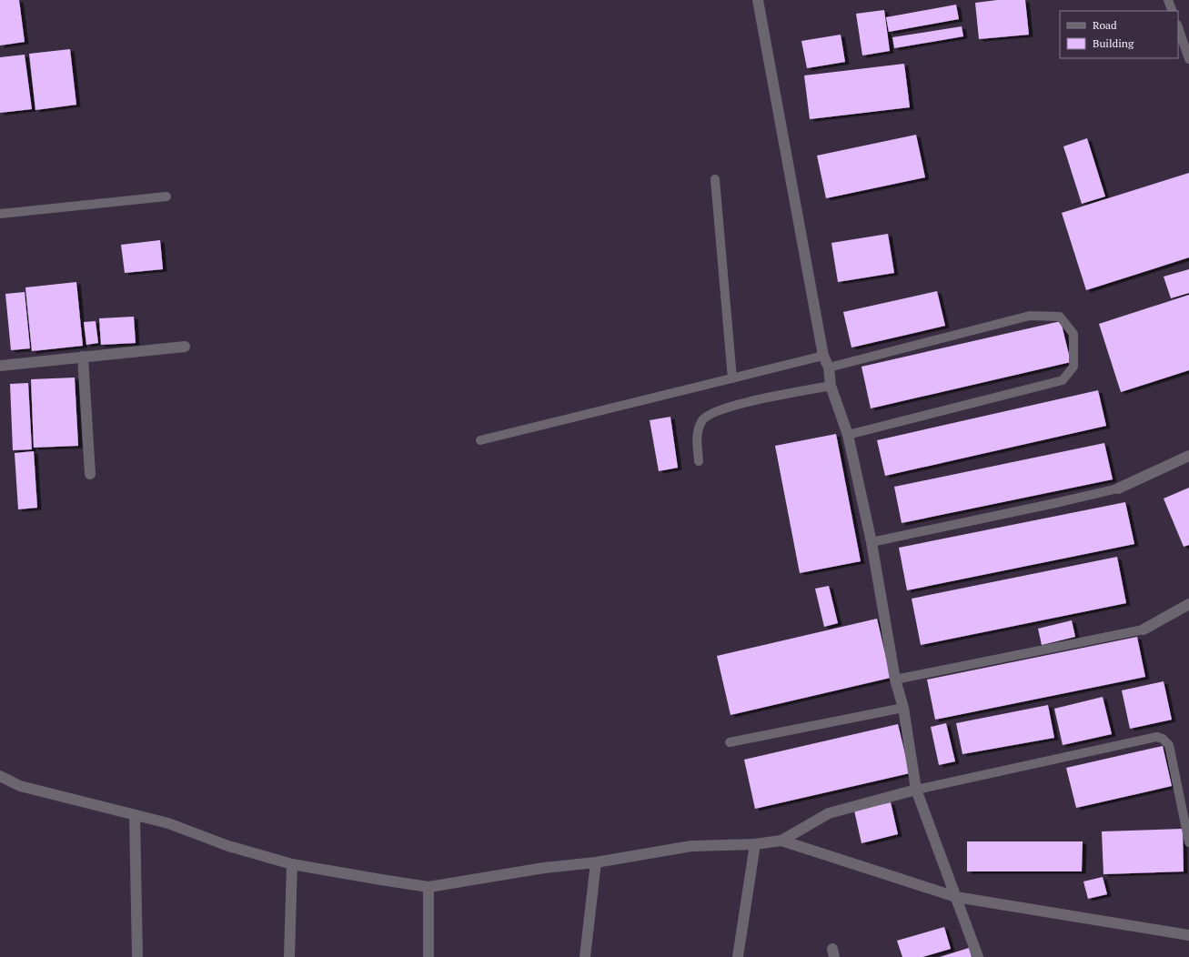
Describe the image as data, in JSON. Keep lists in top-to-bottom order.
{
  "legend": ["Road", "Building"]
}
